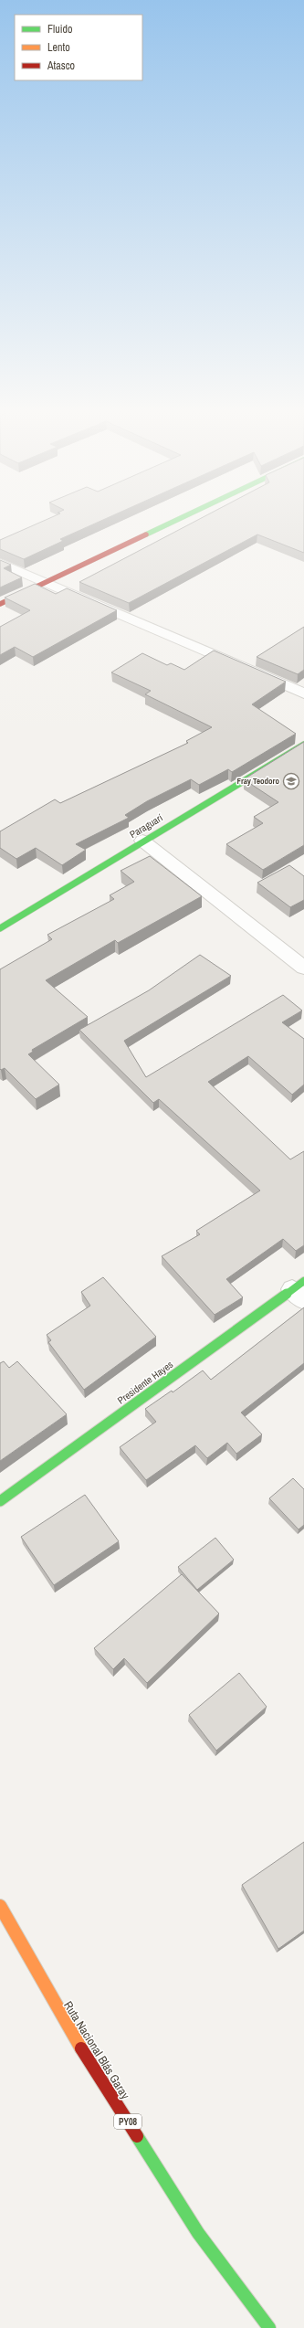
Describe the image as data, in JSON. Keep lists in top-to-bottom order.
{
  "streets": {
    "main road": [
      "Paraguarí",
      "Presidente Hayes",
      "Ruta Nacional Blás Garay",
      "PY08"
    ]
  },
  "places": {
    "school or university": ["Fray Teodoro"]
  },
  "legend": ["Fluido", "Lento", "Atasco"]
}
